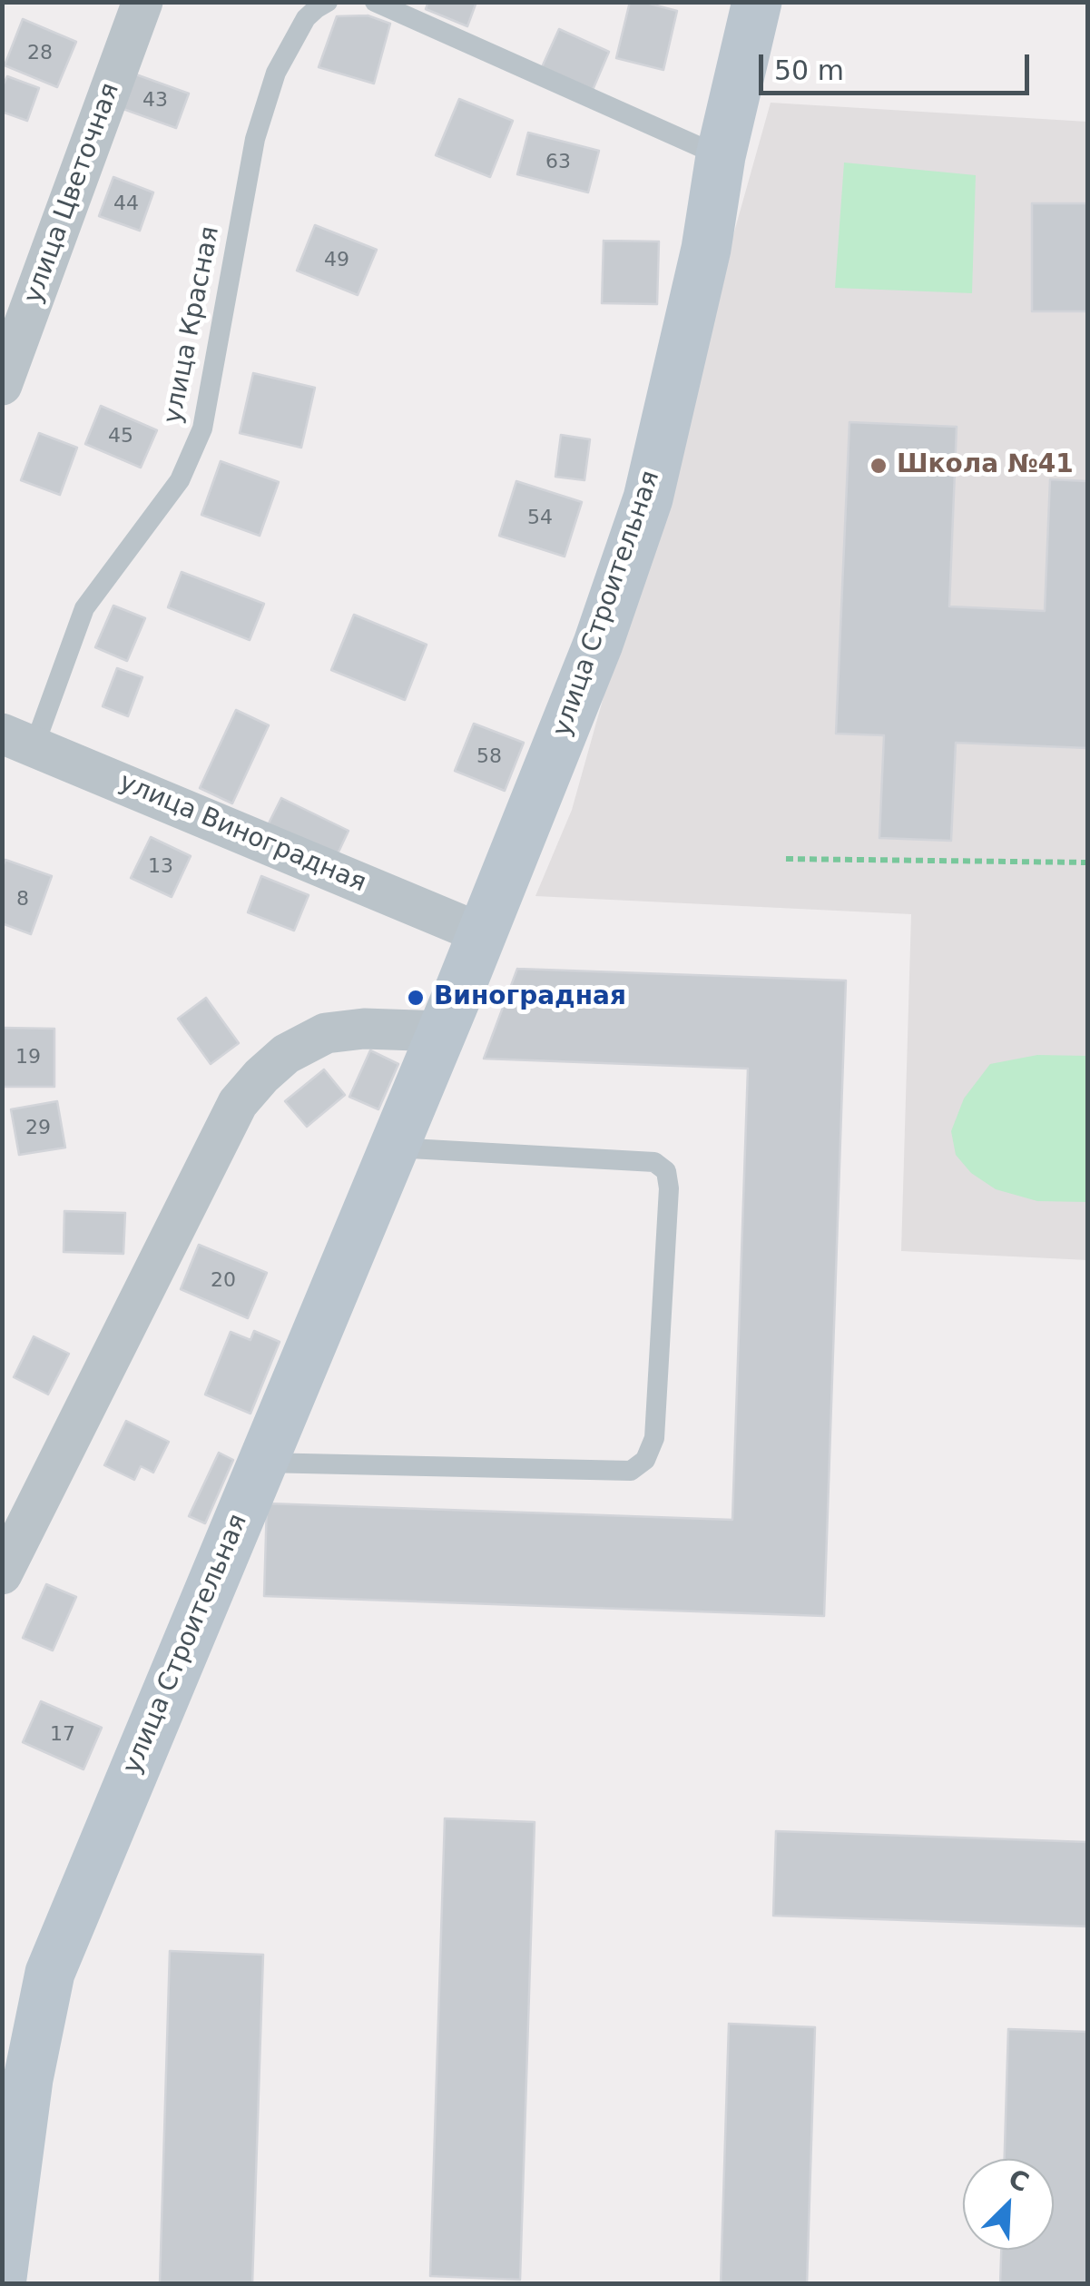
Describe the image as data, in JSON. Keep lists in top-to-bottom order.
{
  "streets": {
    "street": ["улица Цветочная", "улица Строительная", "улица Виноградная"],
    "lane": ["улица Красная"]
  },
  "crossings": [
    ["улица Красная", "улица Виноградная"],
    ["улица Строительная", "улица Виноградная"]
  ],
  "places": ["Школа №41", "Виноградная"],
  "house_numbers": [
    "28",
    "43",
    "63",
    "44",
    "49",
    "45",
    "54",
    "58",
    "13",
    "8",
    "19",
    "29",
    "20",
    "17"
  ],
  "scale_bar": "50 m",
  "north": "top right"
}
